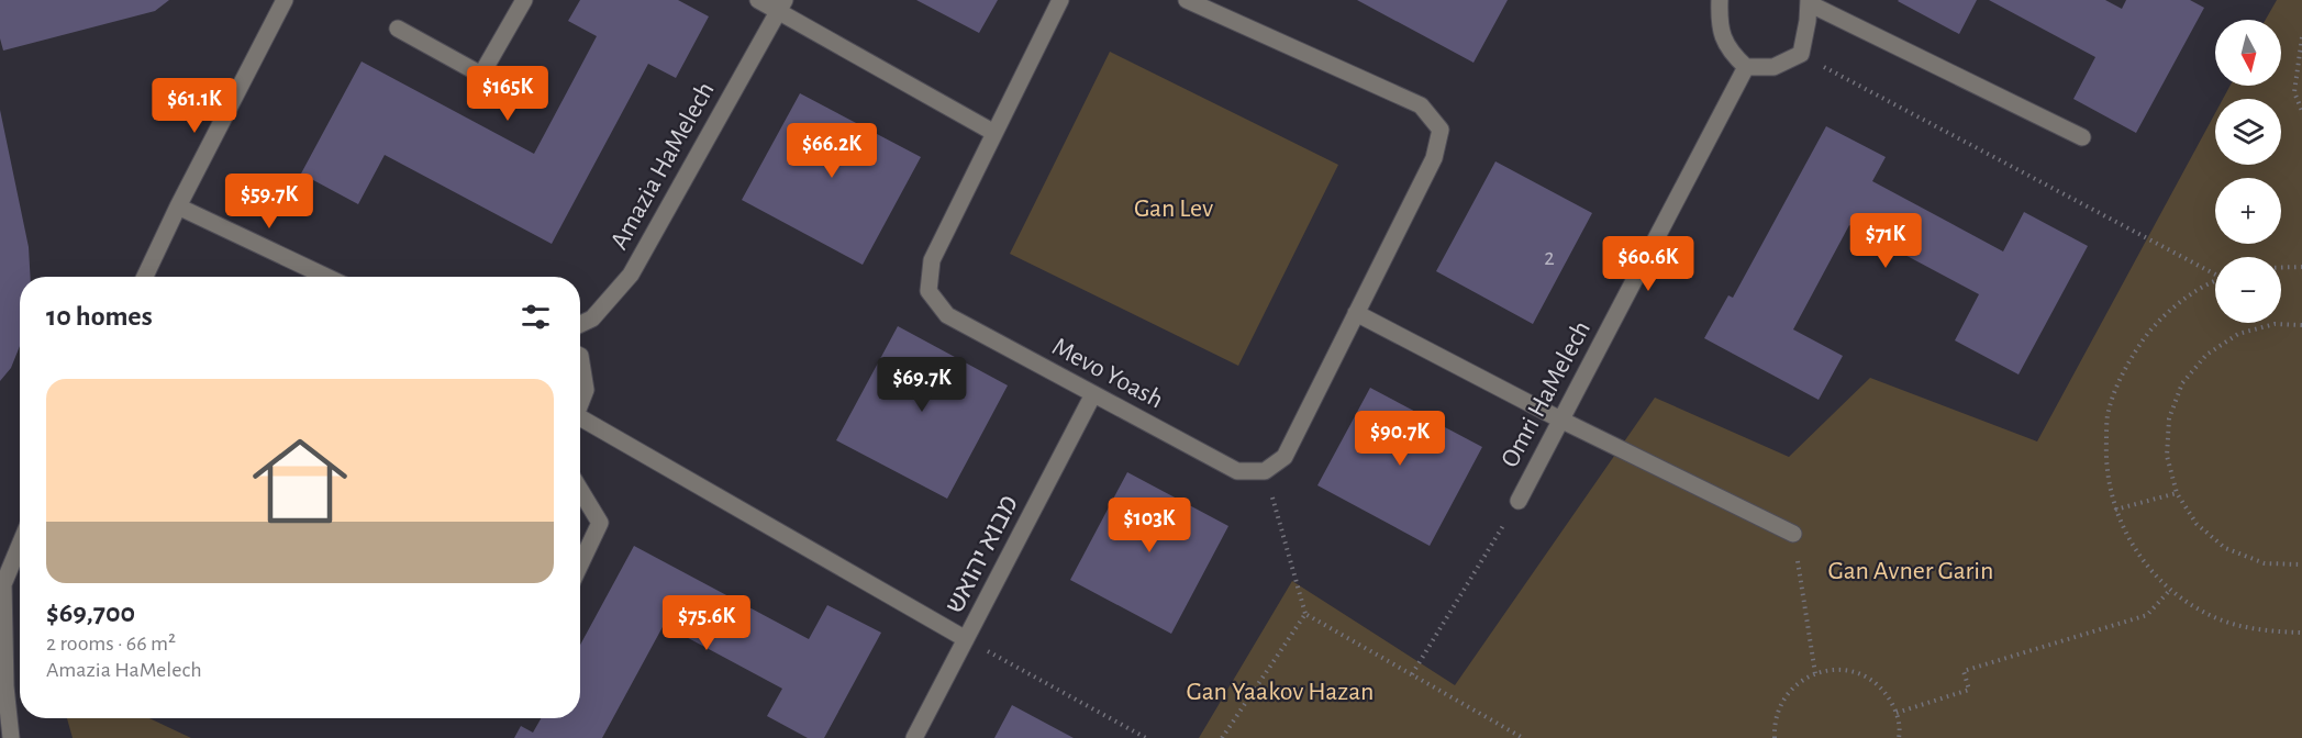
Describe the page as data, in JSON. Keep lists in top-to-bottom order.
{
  "streets": {
    "street": [
      "Amazia HaMelech",
      "Mevo Yoash",
      "Omri HaMelech",
      "מבוא יהואש"
    ]
  },
  "crossings": [
    ["Mevo Yoash", "מבוא יהואש"]
  ],
  "parks": ["Gan Lev", "Gan Avner Garin", "Gan Yaakov Hazan"],
  "house_numbers": ["2"],
  "north": "bottom",
  "page": {
    "map_buttons": ["+", "−"],
    "price": [
      "$165K",
      "$61.1K",
      "$66.2K",
      "$59.7K",
      "$71K",
      "$60.6K",
      "$69.7K",
      "$90.7K",
      "$103K",
      "$75.6K"
    ],
    "heading": "10 homes",
    "list": [
      {
        "name": "$69,700",
        "note": "2 rooms · 66 m² · Amazia HaMelech"
      }
    ]
  }
}
